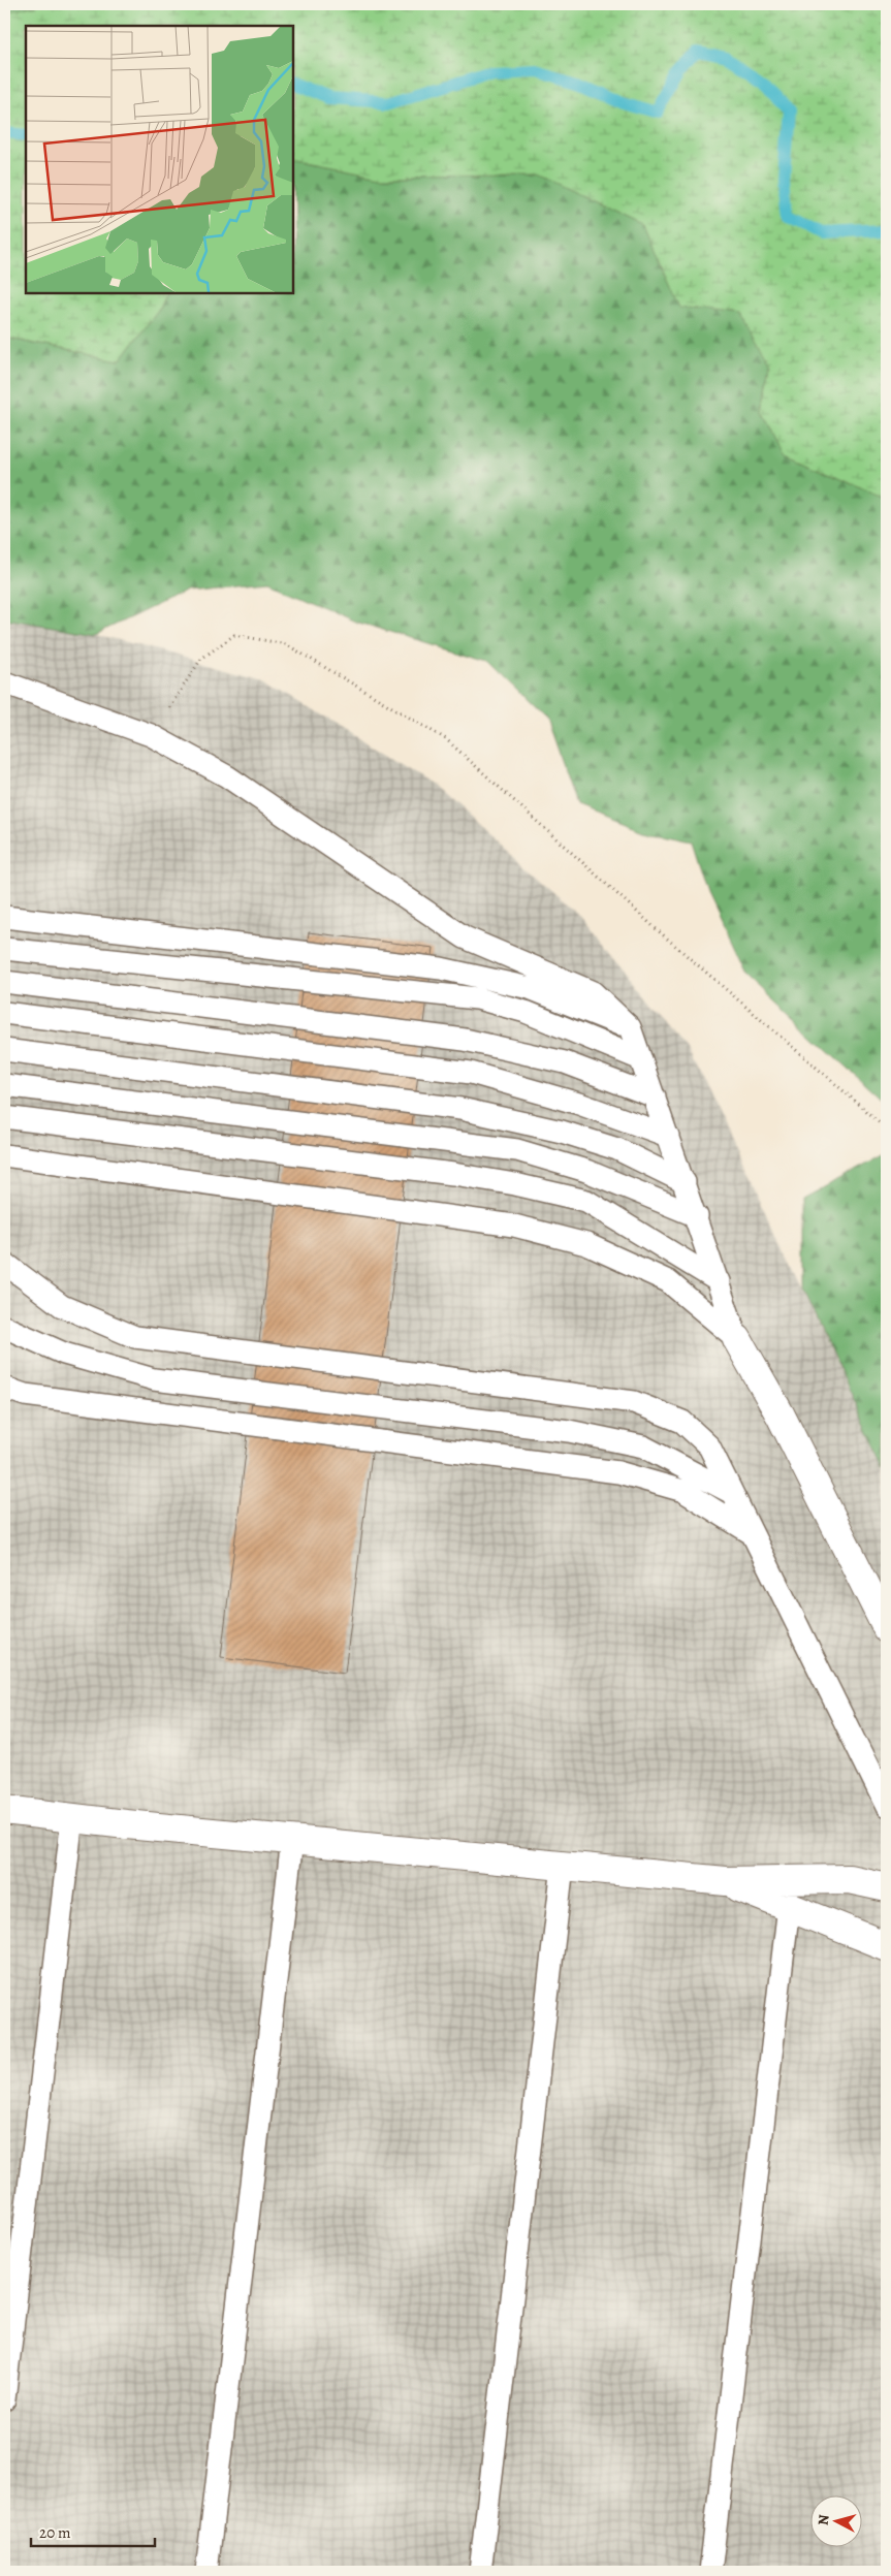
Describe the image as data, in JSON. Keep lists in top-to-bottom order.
{
  "scale_bar": "20 m",
  "north": "left"
}
